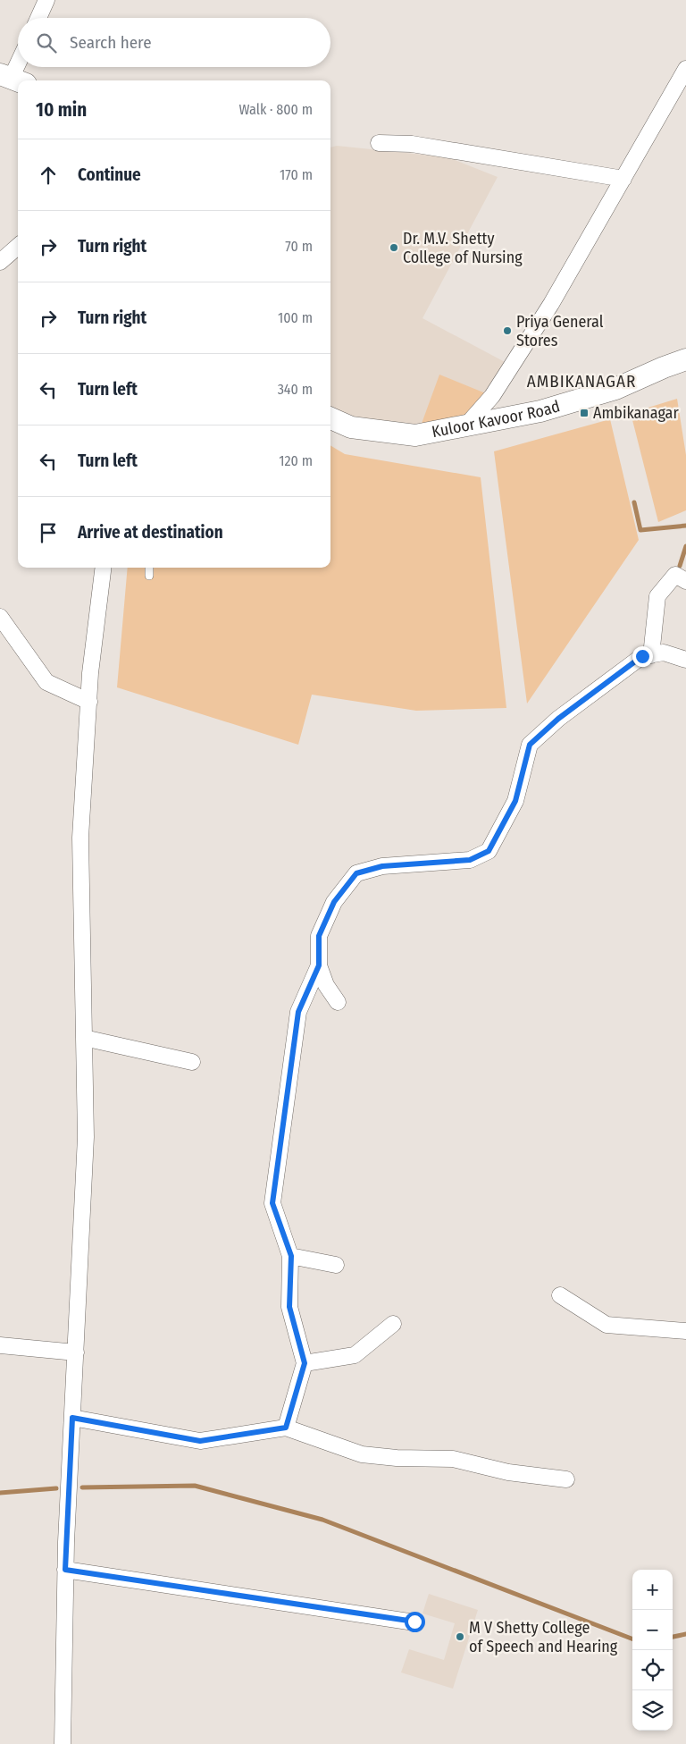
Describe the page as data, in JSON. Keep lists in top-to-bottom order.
{
  "streets": {
    "main road": ["Kuloor Kavoor Road"]
  },
  "districts": ["AMBIKANAGAR"],
  "places": {
    "other": ["Dr. M.V. Shetty College of Nursing", "Priya General Stores", "M V Shetty College of Speech and Hearing"],
    "transit": ["Ambikanagar"]
  },
  "page": {
    "search": "Search here",
    "heading": ["10 min", "Walk · 800 m"],
    "list": [
      ["Continue", "170 m"],
      ["Turn right", "70 m"],
      ["Turn right", "100 m"],
      ["Turn left", "340 m"],
      ["Turn left", "120 m"],
      "Arrive at destination"
    ],
    "map_buttons": ["+", "−"]
  }
}
